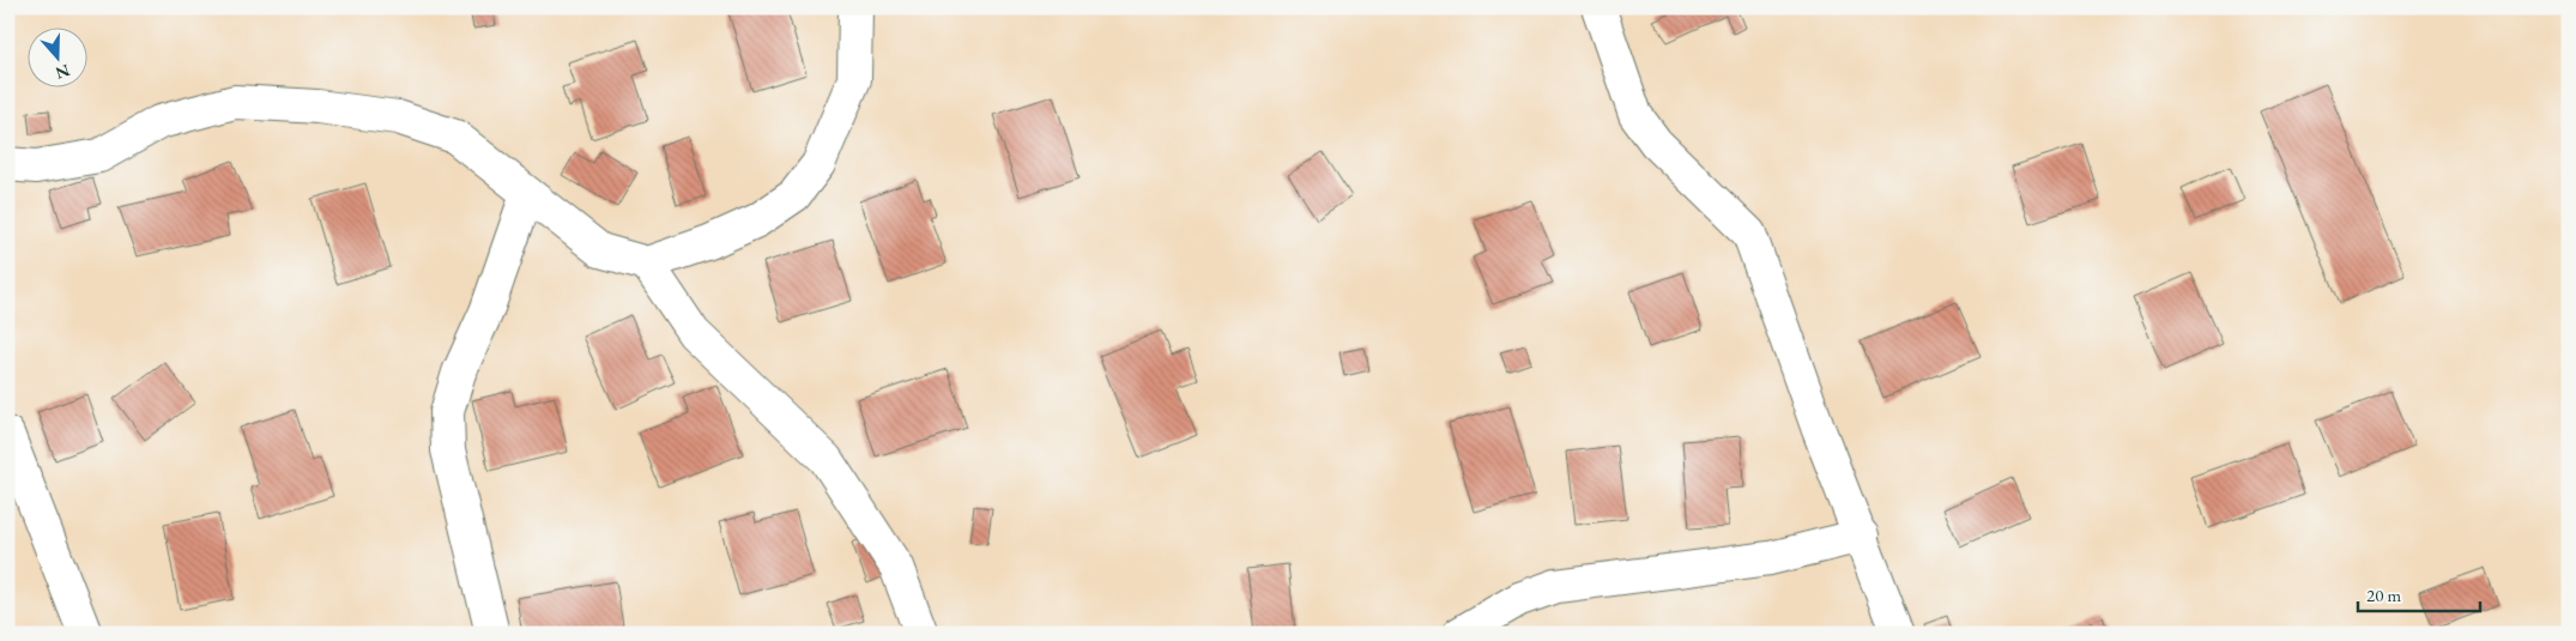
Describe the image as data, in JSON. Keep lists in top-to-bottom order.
{
  "scale_bar": "20 m",
  "north": "bottom"
}
